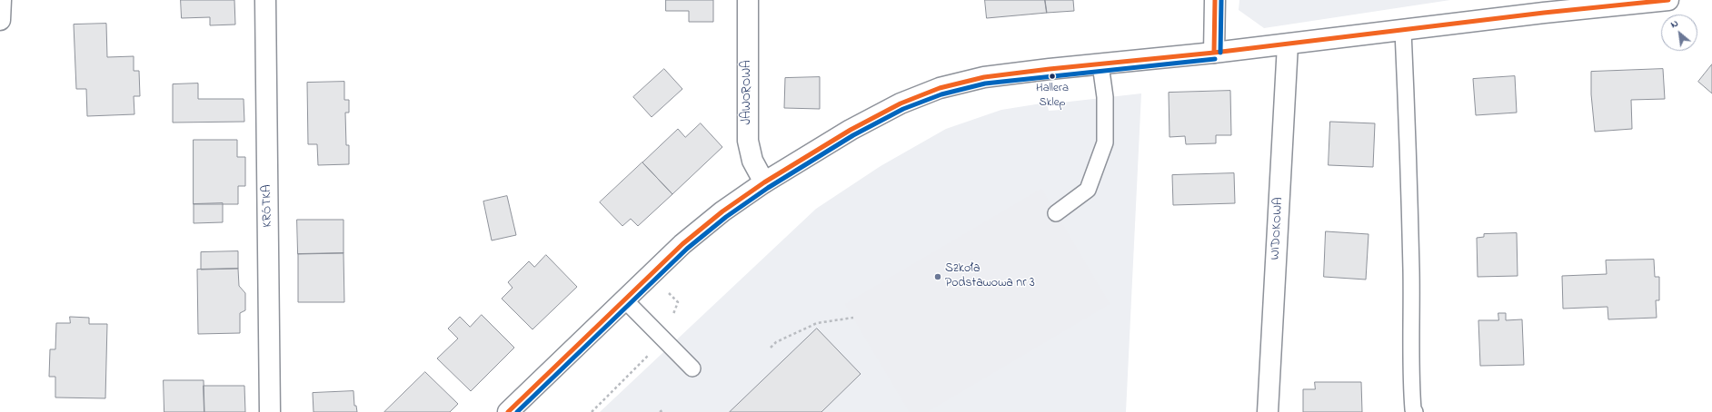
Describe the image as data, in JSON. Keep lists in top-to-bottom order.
{
  "streets": {
    "street": ["JAWOROWA", "KRÓTKA", "WIDOKOWA"]
  },
  "places": ["Hallera Sklep", "Szkoła Podstawowa nr 3"],
  "north": "top left"
}
